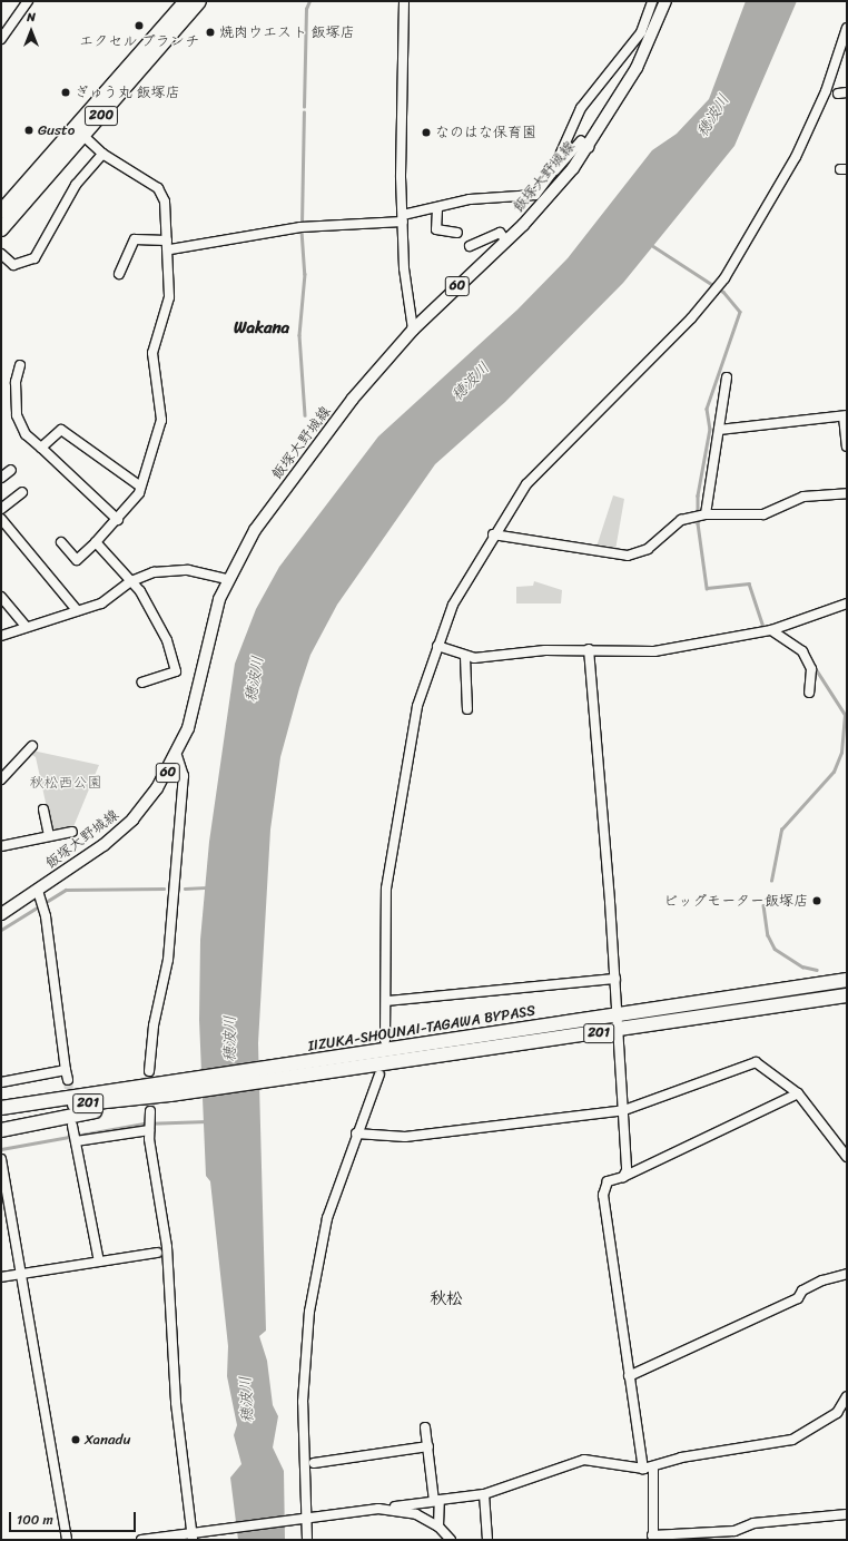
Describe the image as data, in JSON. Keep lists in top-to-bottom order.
{
  "streets": {
    "highway": ["200", "IIZUKA-SHOUNAI-TAGAWA BYPASS", "201"],
    "main road": ["飯塚大野城線", "60"]
  },
  "districts": ["Wakana", "秋松"],
  "water": ["穂波川"],
  "parks": ["秋松西公園"],
  "places": [
    "エクセル ブランチ",
    "焼肉ウエスト 飯塚店",
    "ぎゅう丸 飯塚店",
    "Gusto",
    "なのはな保育園",
    "ビッグモーター飯塚店",
    "Xanadu"
  ],
  "scale_bar": "100 m",
  "north": "top"
}
